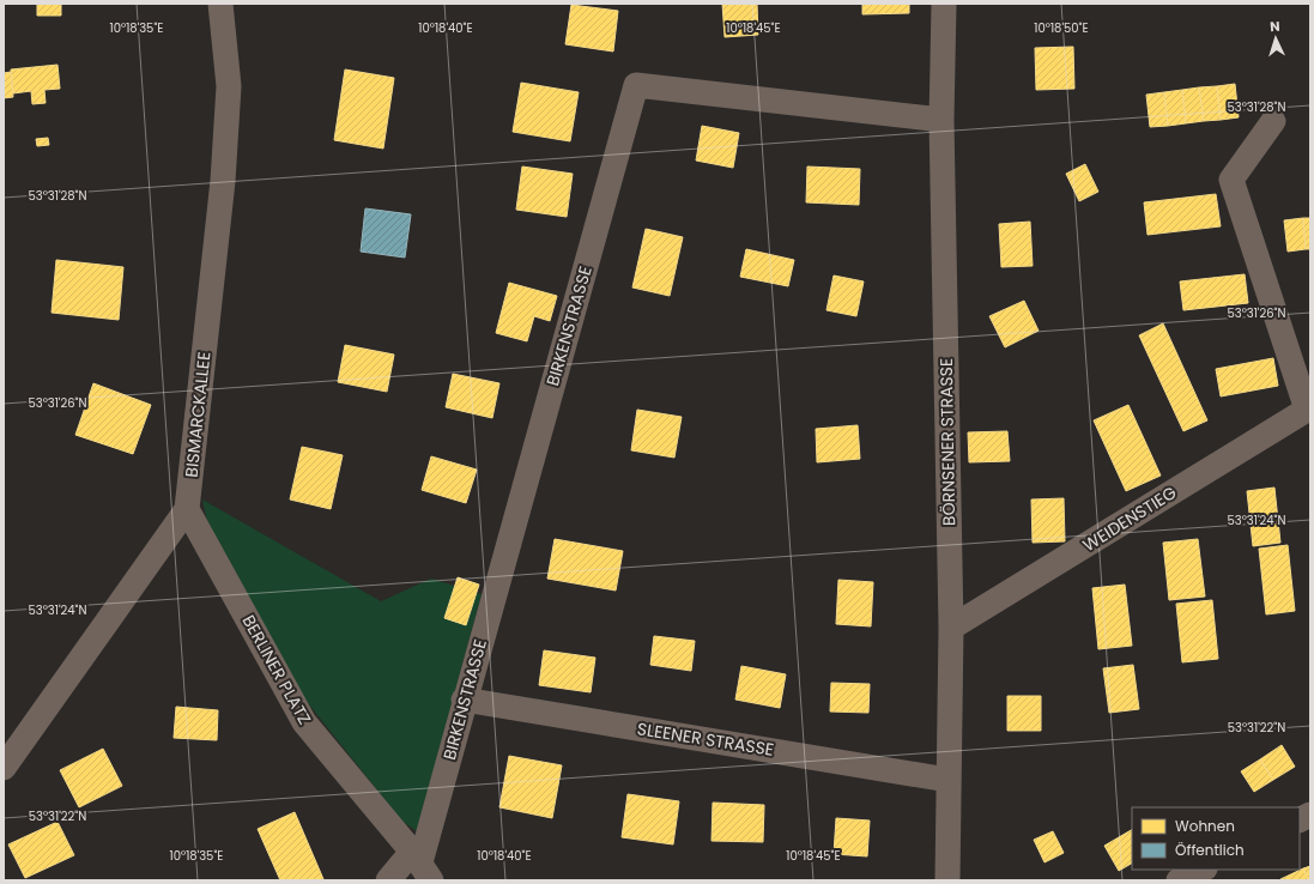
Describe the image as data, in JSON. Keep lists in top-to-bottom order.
{
  "streets": {
    "street": [
      "BIRKENSTRASSE",
      "BISMARCKALLEE",
      "BÖRNSENER STRASSE",
      "WEIDENSTIEG",
      "BERLINER PLATZ",
      "SLEENER STRASSE"
    ]
  },
  "crossings": [
    ["BIRKENSTRASSE", "BÖRNSENER STRASSE"],
    ["BIRKENSTRASSE", "BERLINER PLATZ"],
    ["BIRKENSTRASSE", "SLEENER STRASSE"],
    ["BISMARCKALLEE", "BERLINER PLATZ"],
    ["BÖRNSENER STRASSE", "WEIDENSTIEG"],
    ["BÖRNSENER STRASSE", "SLEENER STRASSE"]
  ],
  "legend": ["Wohnen", "Öffentlich"],
  "north": "top",
  "coordinates": [
    "10°18'35\"E",
    "10°18'40\"E",
    "10°18'45\"E",
    "10°18'50\"E",
    "53°31'28\"N",
    "53°31'26\"N",
    "53°31'24\"N",
    "53°31'22\"N"
  ]
}
